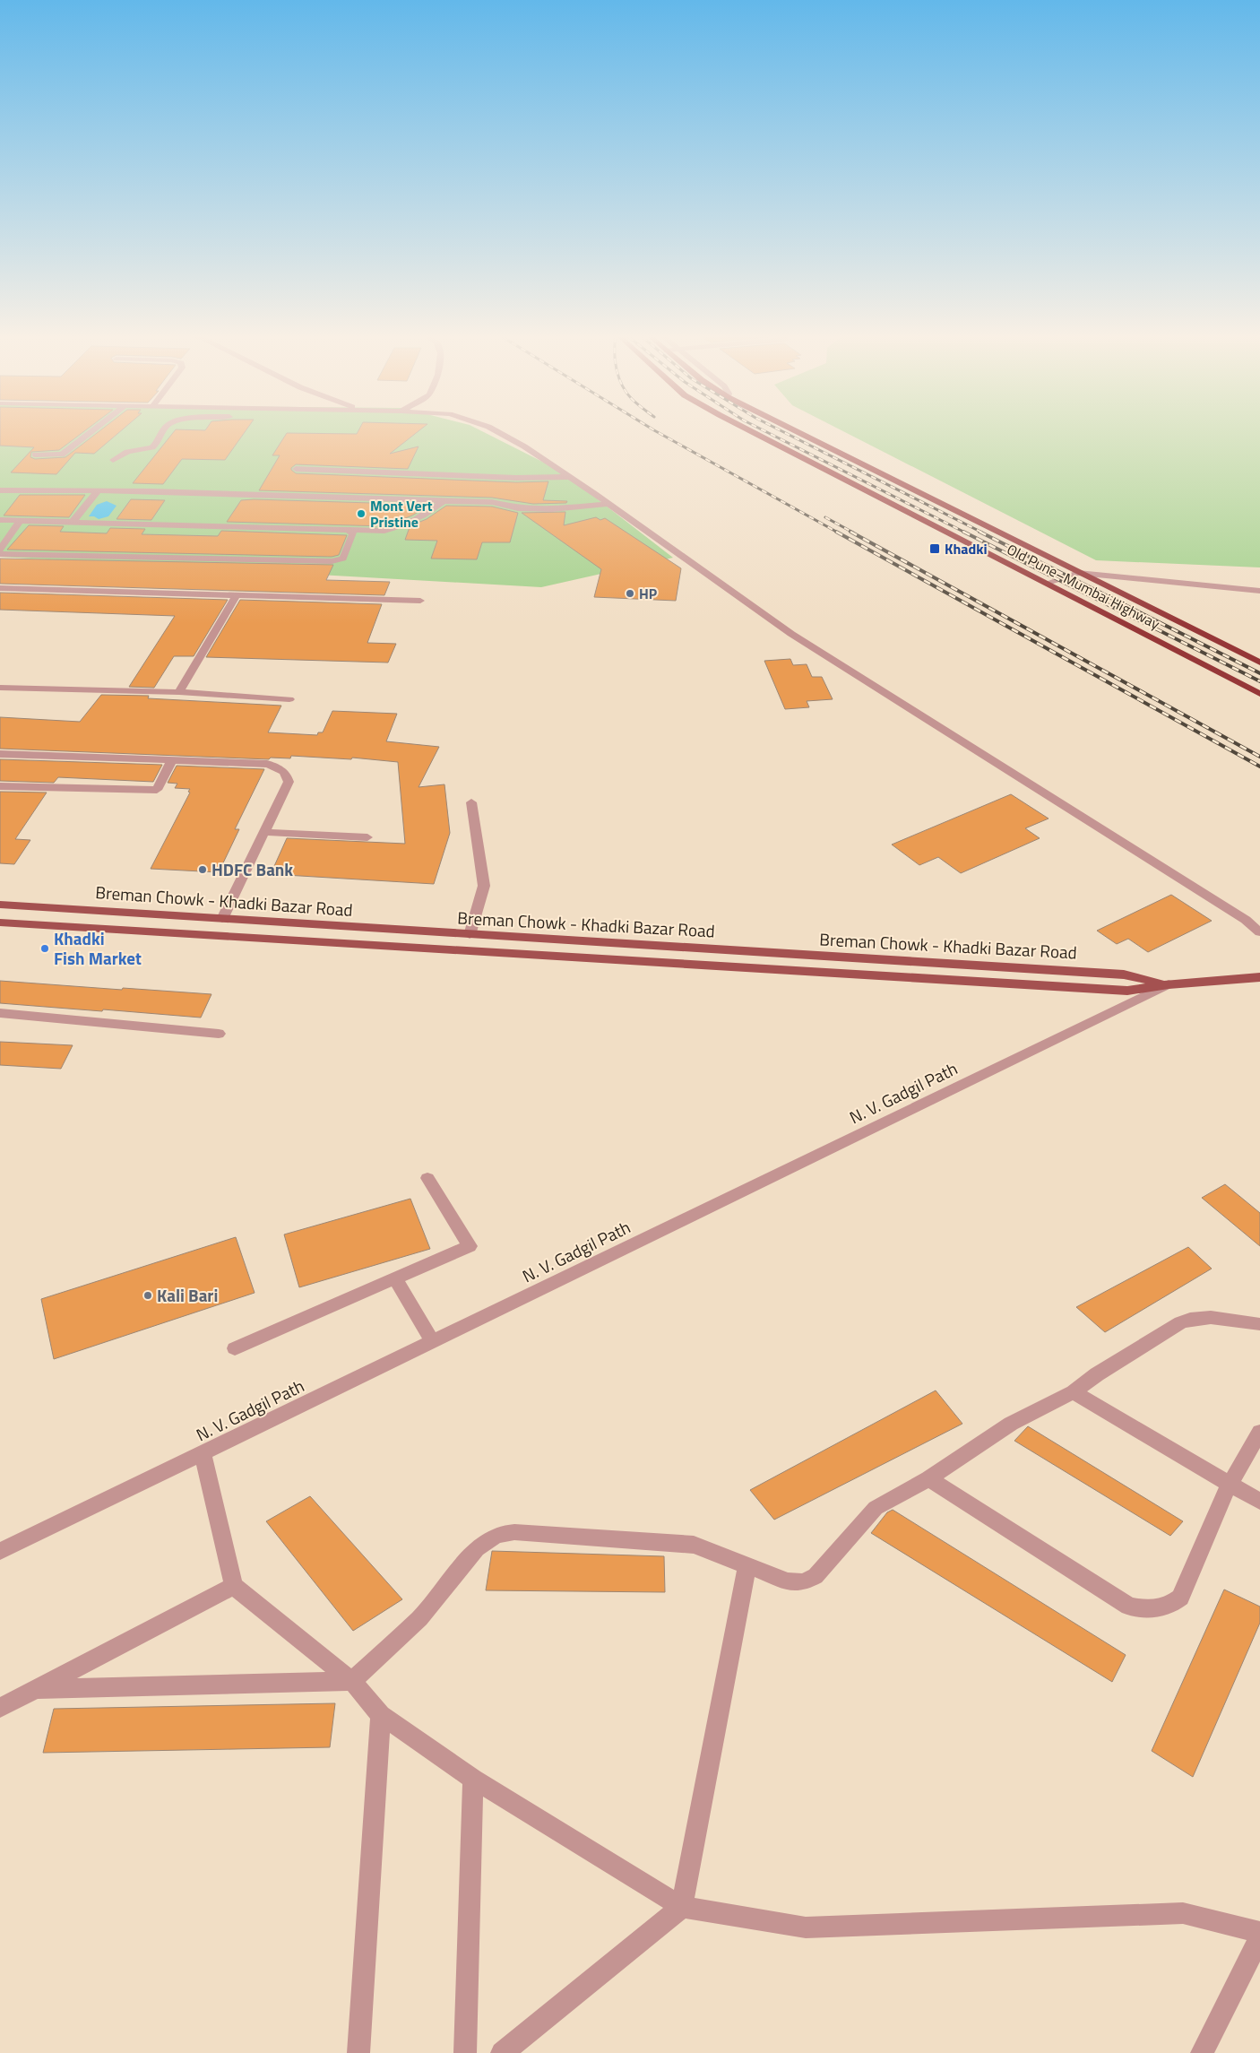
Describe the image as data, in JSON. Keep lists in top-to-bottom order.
{
  "streets": {
    "highway": ["Old Pune–Mumbai Highway"],
    "main road": ["Breman Chowk - Khadki Bazar Road"],
    "street": ["N. V. Gadgil Path"]
  },
  "crossings": [
    ["Breman Chowk - Khadki Bazar Road", "N. V. Gadgil Path"]
  ],
  "places": {
    "other": [
      "Mont Vert Pristine",
      "HP",
      "HDFC Bank",
      "Khadki Fish Market",
      "Kali Bari"
    ],
    "transit": ["Khadki"]
  }
}
